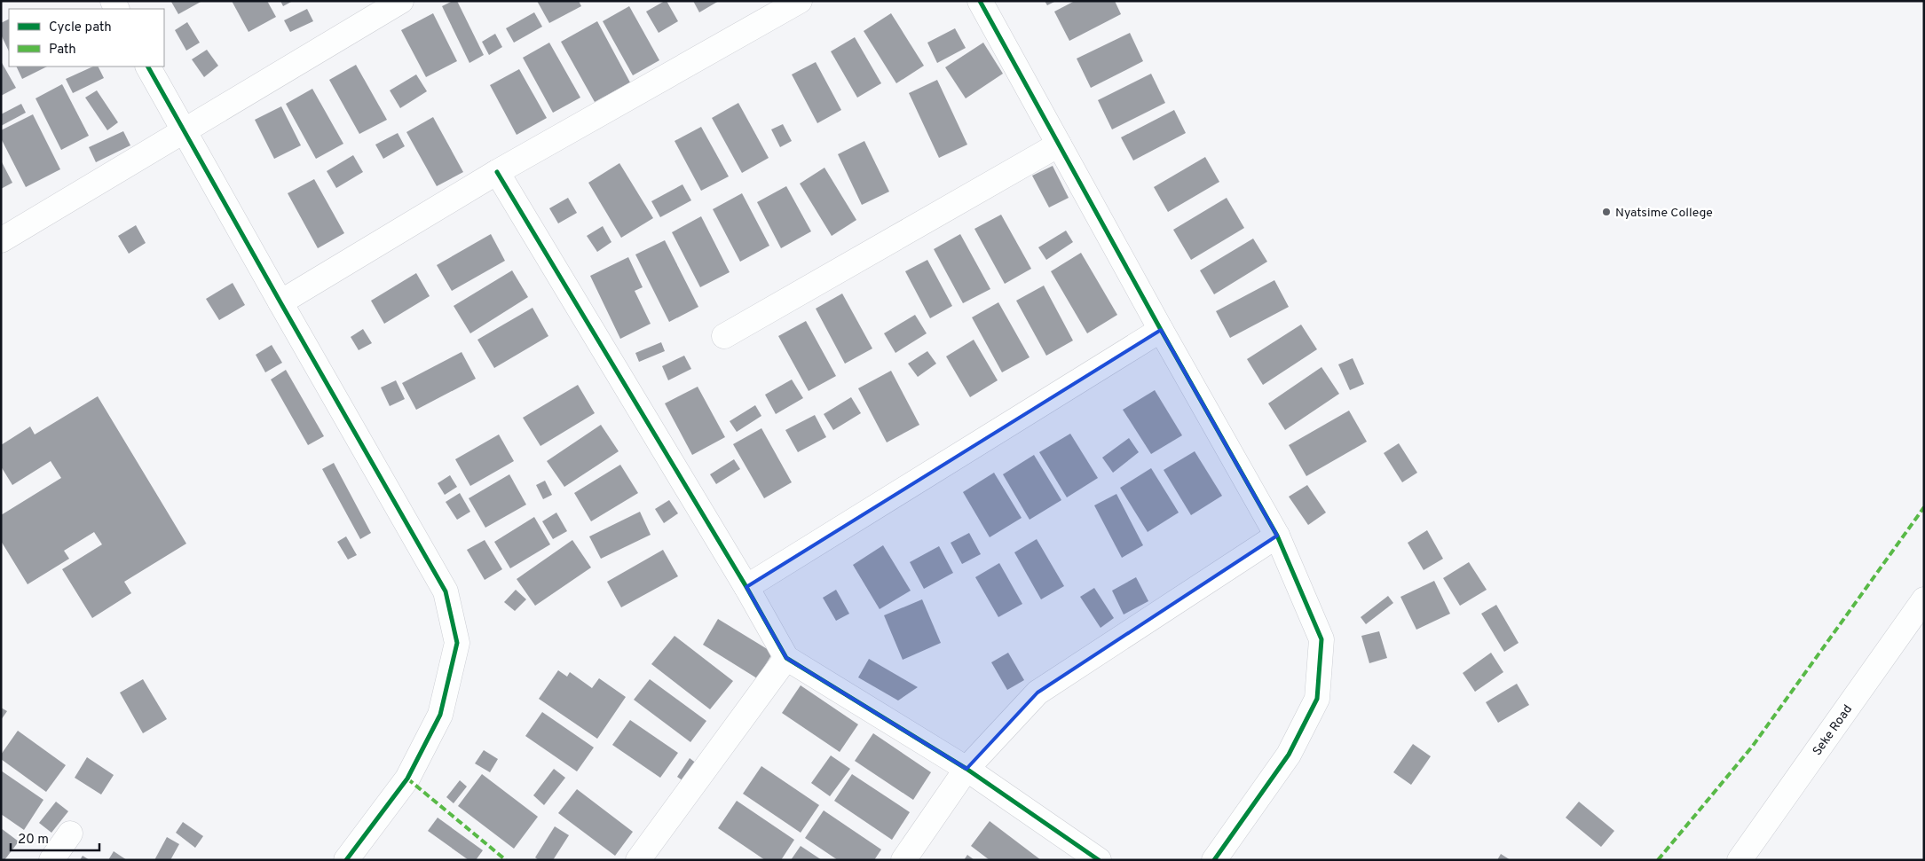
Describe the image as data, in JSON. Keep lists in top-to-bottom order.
{
  "streets": {
    "street": ["Seke Road"]
  },
  "places": ["Nyatsime College"],
  "legend": ["Cycle path", "Path"],
  "scale_bar": "20 m"
}
